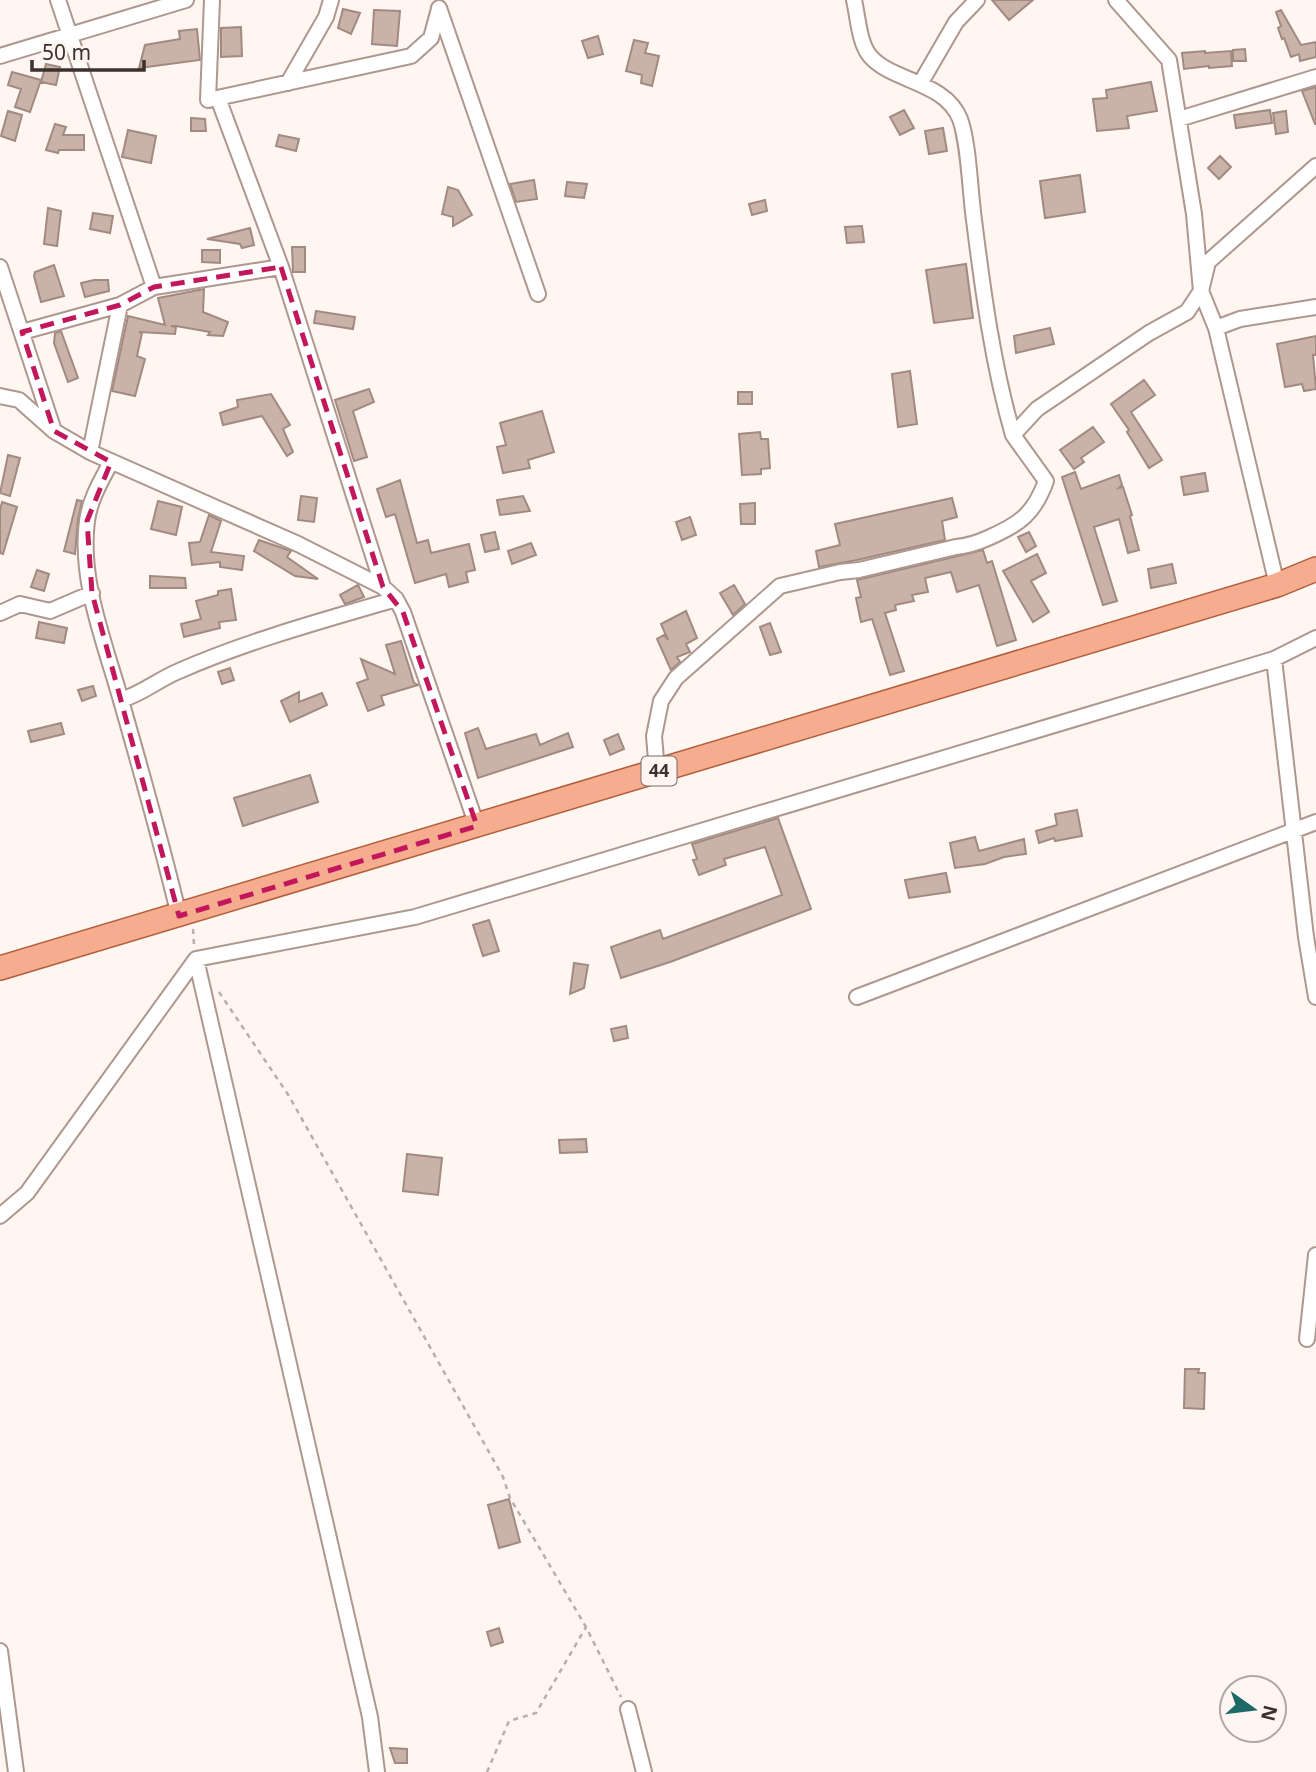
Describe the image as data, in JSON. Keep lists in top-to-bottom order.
{
  "streets": {
    "main road": ["44"]
  },
  "scale_bar": "50 m",
  "north": "right"
}
